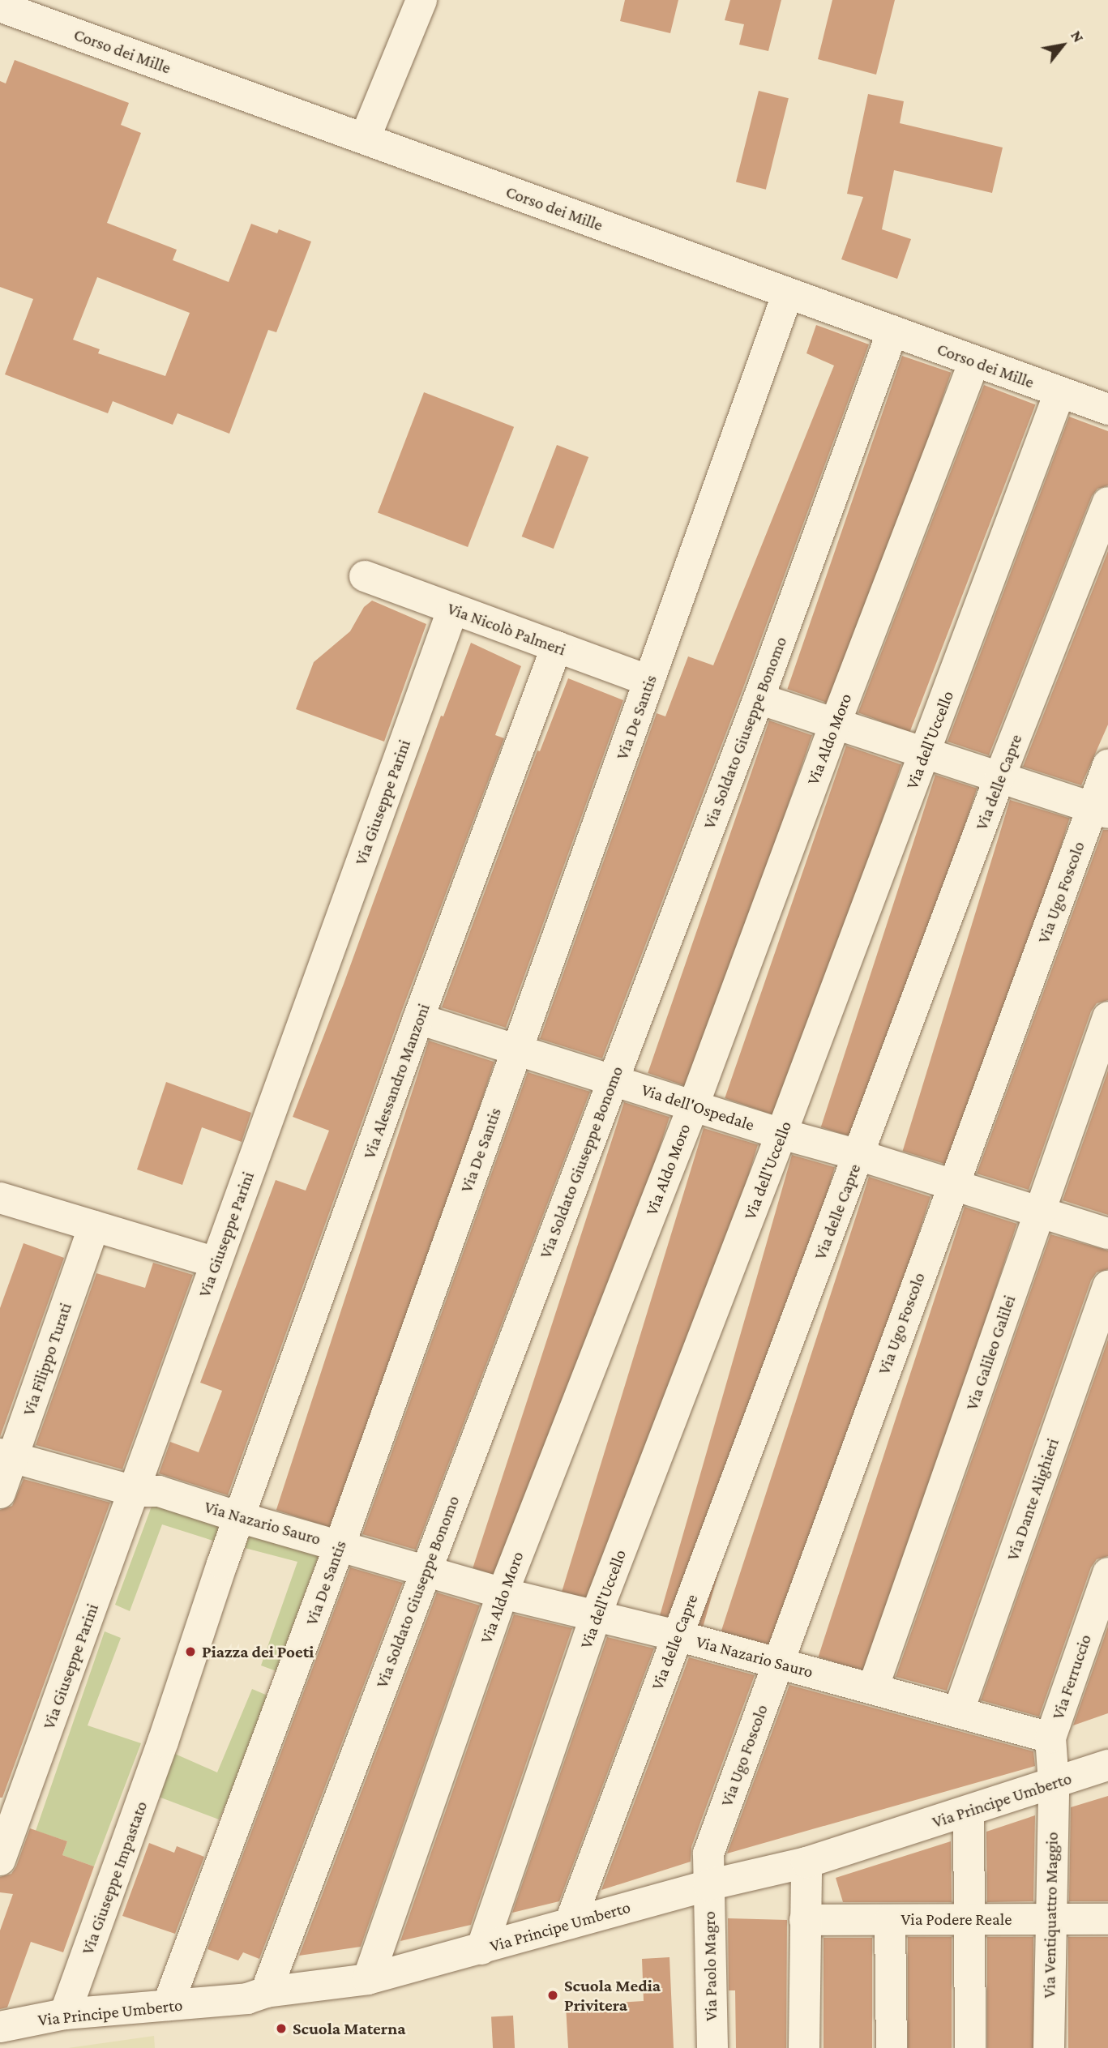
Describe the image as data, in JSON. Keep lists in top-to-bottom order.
{
  "streets": {
    "street": [
      "Corso dei Mille",
      "Via Nicolò Palmeri",
      "Via De Santis",
      "Via Soldato Giuseppe Bonomo",
      "Via Aldo Moro",
      "Via dell'Uccello",
      "Via delle Capre",
      "Via Giuseppe Parini",
      "Via Ugo Foscolo",
      "Via Alessandro Manzoni",
      "Via dell'Ospedale",
      "Via Galileo Galilei",
      "Via Filippo Turati",
      "Via Dante Alighieri",
      "Via Nazario Sauro",
      "Via Ferruccio",
      "Via Principe Umberto",
      "Via Giuseppe Impastato",
      "Via Ventiquattro Maggio",
      "Via Podere Reale",
      "Via Paolo Magro"
    ]
  },
  "crossings": [
    ["Corso dei Mille", "Via De Santis"],
    ["Corso dei Mille", "Via Soldato Giuseppe Bonomo"],
    ["Corso dei Mille", "Via Aldo Moro"],
    ["Corso dei Mille", "Via dell'Uccello"],
    ["Via Nicolò Palmeri", "Via De Santis"],
    ["Via Nicolò Palmeri", "Via Giuseppe Parini"],
    ["Via Nicolò Palmeri", "Via Alessandro Manzoni"],
    ["Via De Santis", "Via dell'Ospedale"],
    ["Via De Santis", "Via Nazario Sauro"],
    ["Via De Santis", "Via Principe Umberto"],
    ["Via Soldato Giuseppe Bonomo", "Via dell'Ospedale"],
    ["Via Soldato Giuseppe Bonomo", "Via Nazario Sauro"],
    ["Via Soldato Giuseppe Bonomo", "Via Principe Umberto"],
    ["Via Aldo Moro", "Via dell'Ospedale"],
    ["Via Aldo Moro", "Via Nazario Sauro"],
    ["Via Aldo Moro", "Via Principe Umberto"],
    ["Via dell'Uccello", "Via dell'Ospedale"],
    ["Via dell'Uccello", "Via Nazario Sauro"],
    ["Via dell'Uccello", "Via Principe Umberto"],
    ["Via delle Capre", "Via dell'Ospedale"],
    ["Via delle Capre", "Via Nazario Sauro"],
    ["Via delle Capre", "Via Principe Umberto"],
    ["Via Giuseppe Parini", "Via Nazario Sauro"],
    ["Via Ugo Foscolo", "Via dell'Ospedale"],
    ["Via Ugo Foscolo", "Via Nazario Sauro"],
    ["Via Ugo Foscolo", "Via Principe Umberto"],
    ["Via Ugo Foscolo", "Via Paolo Magro"],
    ["Via Alessandro Manzoni", "Via dell'Ospedale"],
    ["Via Alessandro Manzoni", "Via Nazario Sauro"],
    ["Via Alessandro Manzoni", "Via Giuseppe Impastato"],
    ["Via dell'Ospedale", "Via Galileo Galilei"],
    ["Via Galileo Galilei", "Via Nazario Sauro"],
    ["Via Filippo Turati", "Via Nazario Sauro"],
    ["Via Dante Alighieri", "Via Nazario Sauro"],
    ["Via Nazario Sauro", "Via Ferruccio"],
    ["Via Nazario Sauro", "Via Giuseppe Impastato"],
    ["Via Ferruccio", "Via Principe Umberto"],
    ["Via Ferruccio", "Via Ventiquattro Maggio"],
    ["Via Principe Umberto", "Via Giuseppe Impastato"],
    ["Via Principe Umberto", "Via Ventiquattro Maggio"],
    ["Via Principe Umberto", "Via Paolo Magro"],
    ["Via Ventiquattro Maggio", "Via Podere Reale"]
  ],
  "places": ["Piazza dei Poeti", "Scuola Media Privitera", "Scuola Materna"],
  "north": "top right"
}
